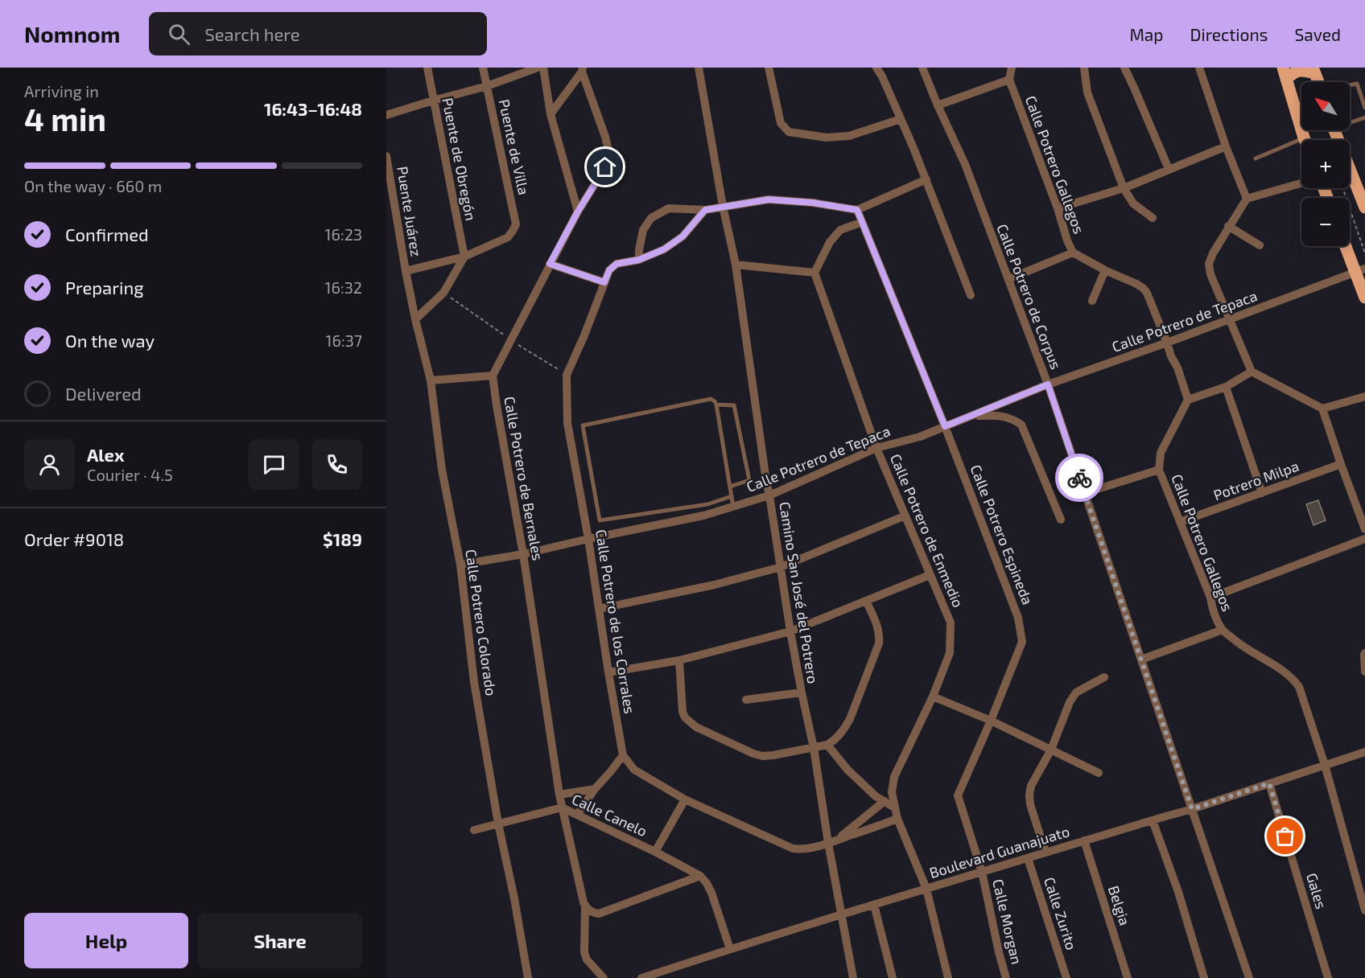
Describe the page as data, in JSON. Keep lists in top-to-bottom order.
{
  "streets": {
    "street": [
      "Puente de Villa",
      "Puente de Obregón",
      "Calle Potrero Gallegos",
      "Puente Juárez",
      "Calle Potrero de Corpus",
      "Calle Potrero de Tepaca",
      "Calle Potrero de Bernales",
      "Potrero Milpa",
      "Calle Potrero de Enmedio",
      "Calle Potrero Espineda",
      "Camino San José del Potrero",
      "Calle Potrero de los Corrales",
      "Calle Potrero Colorado",
      "Calle Canelo",
      "Boulevard Guanajuato",
      "Gales",
      "Belgia",
      "Calle Zurito",
      "Calle Morgan"
    ]
  },
  "crossings": [
    ["Puente de Villa", "Puente de Obregón"],
    ["Calle Potrero Gallegos", "Calle Potrero de Tepaca"],
    ["Calle Potrero Gallegos", "Potrero Milpa"],
    ["Calle Potrero Gallegos", "Boulevard Guanajuato"],
    ["Puente Juárez", "Calle Potrero Colorado"],
    ["Calle Potrero de Corpus", "Calle Potrero de Tepaca"],
    ["Calle Potrero de Corpus", "Boulevard Guanajuato"],
    ["Calle Potrero de Tepaca", "Calle Potrero de Bernales"],
    ["Calle Potrero de Tepaca", "Calle Potrero de Enmedio"],
    ["Calle Potrero de Tepaca", "Calle Potrero Espineda"],
    ["Calle Potrero de Tepaca", "Camino San José del Potrero"],
    ["Calle Potrero de Tepaca", "Calle Potrero de los Corrales"],
    ["Calle Potrero de Tepaca", "Calle Potrero Colorado"],
    ["Calle Potrero de Bernales", "Calle Canelo"],
    ["Calle Potrero de Enmedio", "Boulevard Guanajuato"],
    ["Calle Potrero Espineda", "Boulevard Guanajuato"],
    ["Calle Potrero Espineda", "Calle Morgan"],
    ["Camino San José del Potrero", "Boulevard Guanajuato"],
    ["Calle Potrero Colorado", "Calle Canelo"],
    ["Boulevard Guanajuato", "Gales"],
    ["Boulevard Guanajuato", "Belgia"],
    ["Boulevard Guanajuato", "Calle Zurito"],
    ["Boulevard Guanajuato", "Calle Morgan"]
  ],
  "north": "top left",
  "page": {
    "header": "Nomnom",
    "search": "Search here",
    "nav": ["Map", "Directions", "Saved"],
    "heading": ["4 min", "Arriving in", "16:43–16:48"],
    "panel": [
      "Alex",
      "Courier · 4.5",
      "Order #9018",
      "$189"
    ],
    "map_buttons": ["+", "−"],
    "bar": "On the way · 660 m",
    "list": [
      ["Confirmed", "16:23"],
      ["Preparing", "16:32"],
      ["On the way", "16:37"],
      "Delivered"
    ],
    "buttons": ["Help", "Share"]
  }
}
